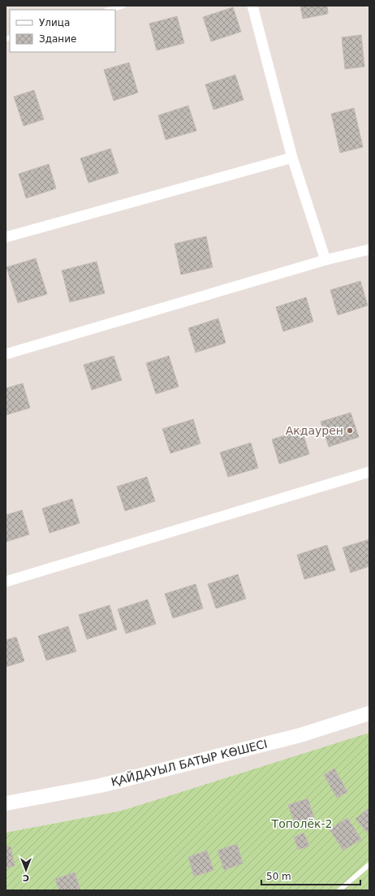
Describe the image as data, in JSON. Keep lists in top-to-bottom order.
{
  "streets": {
    "street": ["ҚАЙДАУЫЛ БАТЫР КӨШЕСІ"]
  },
  "parks": ["Тополёк-2"],
  "places": ["Акдаурен"],
  "legend": ["Улица", "Здание"],
  "scale_bar": "50 m",
  "north": "bottom"
}
